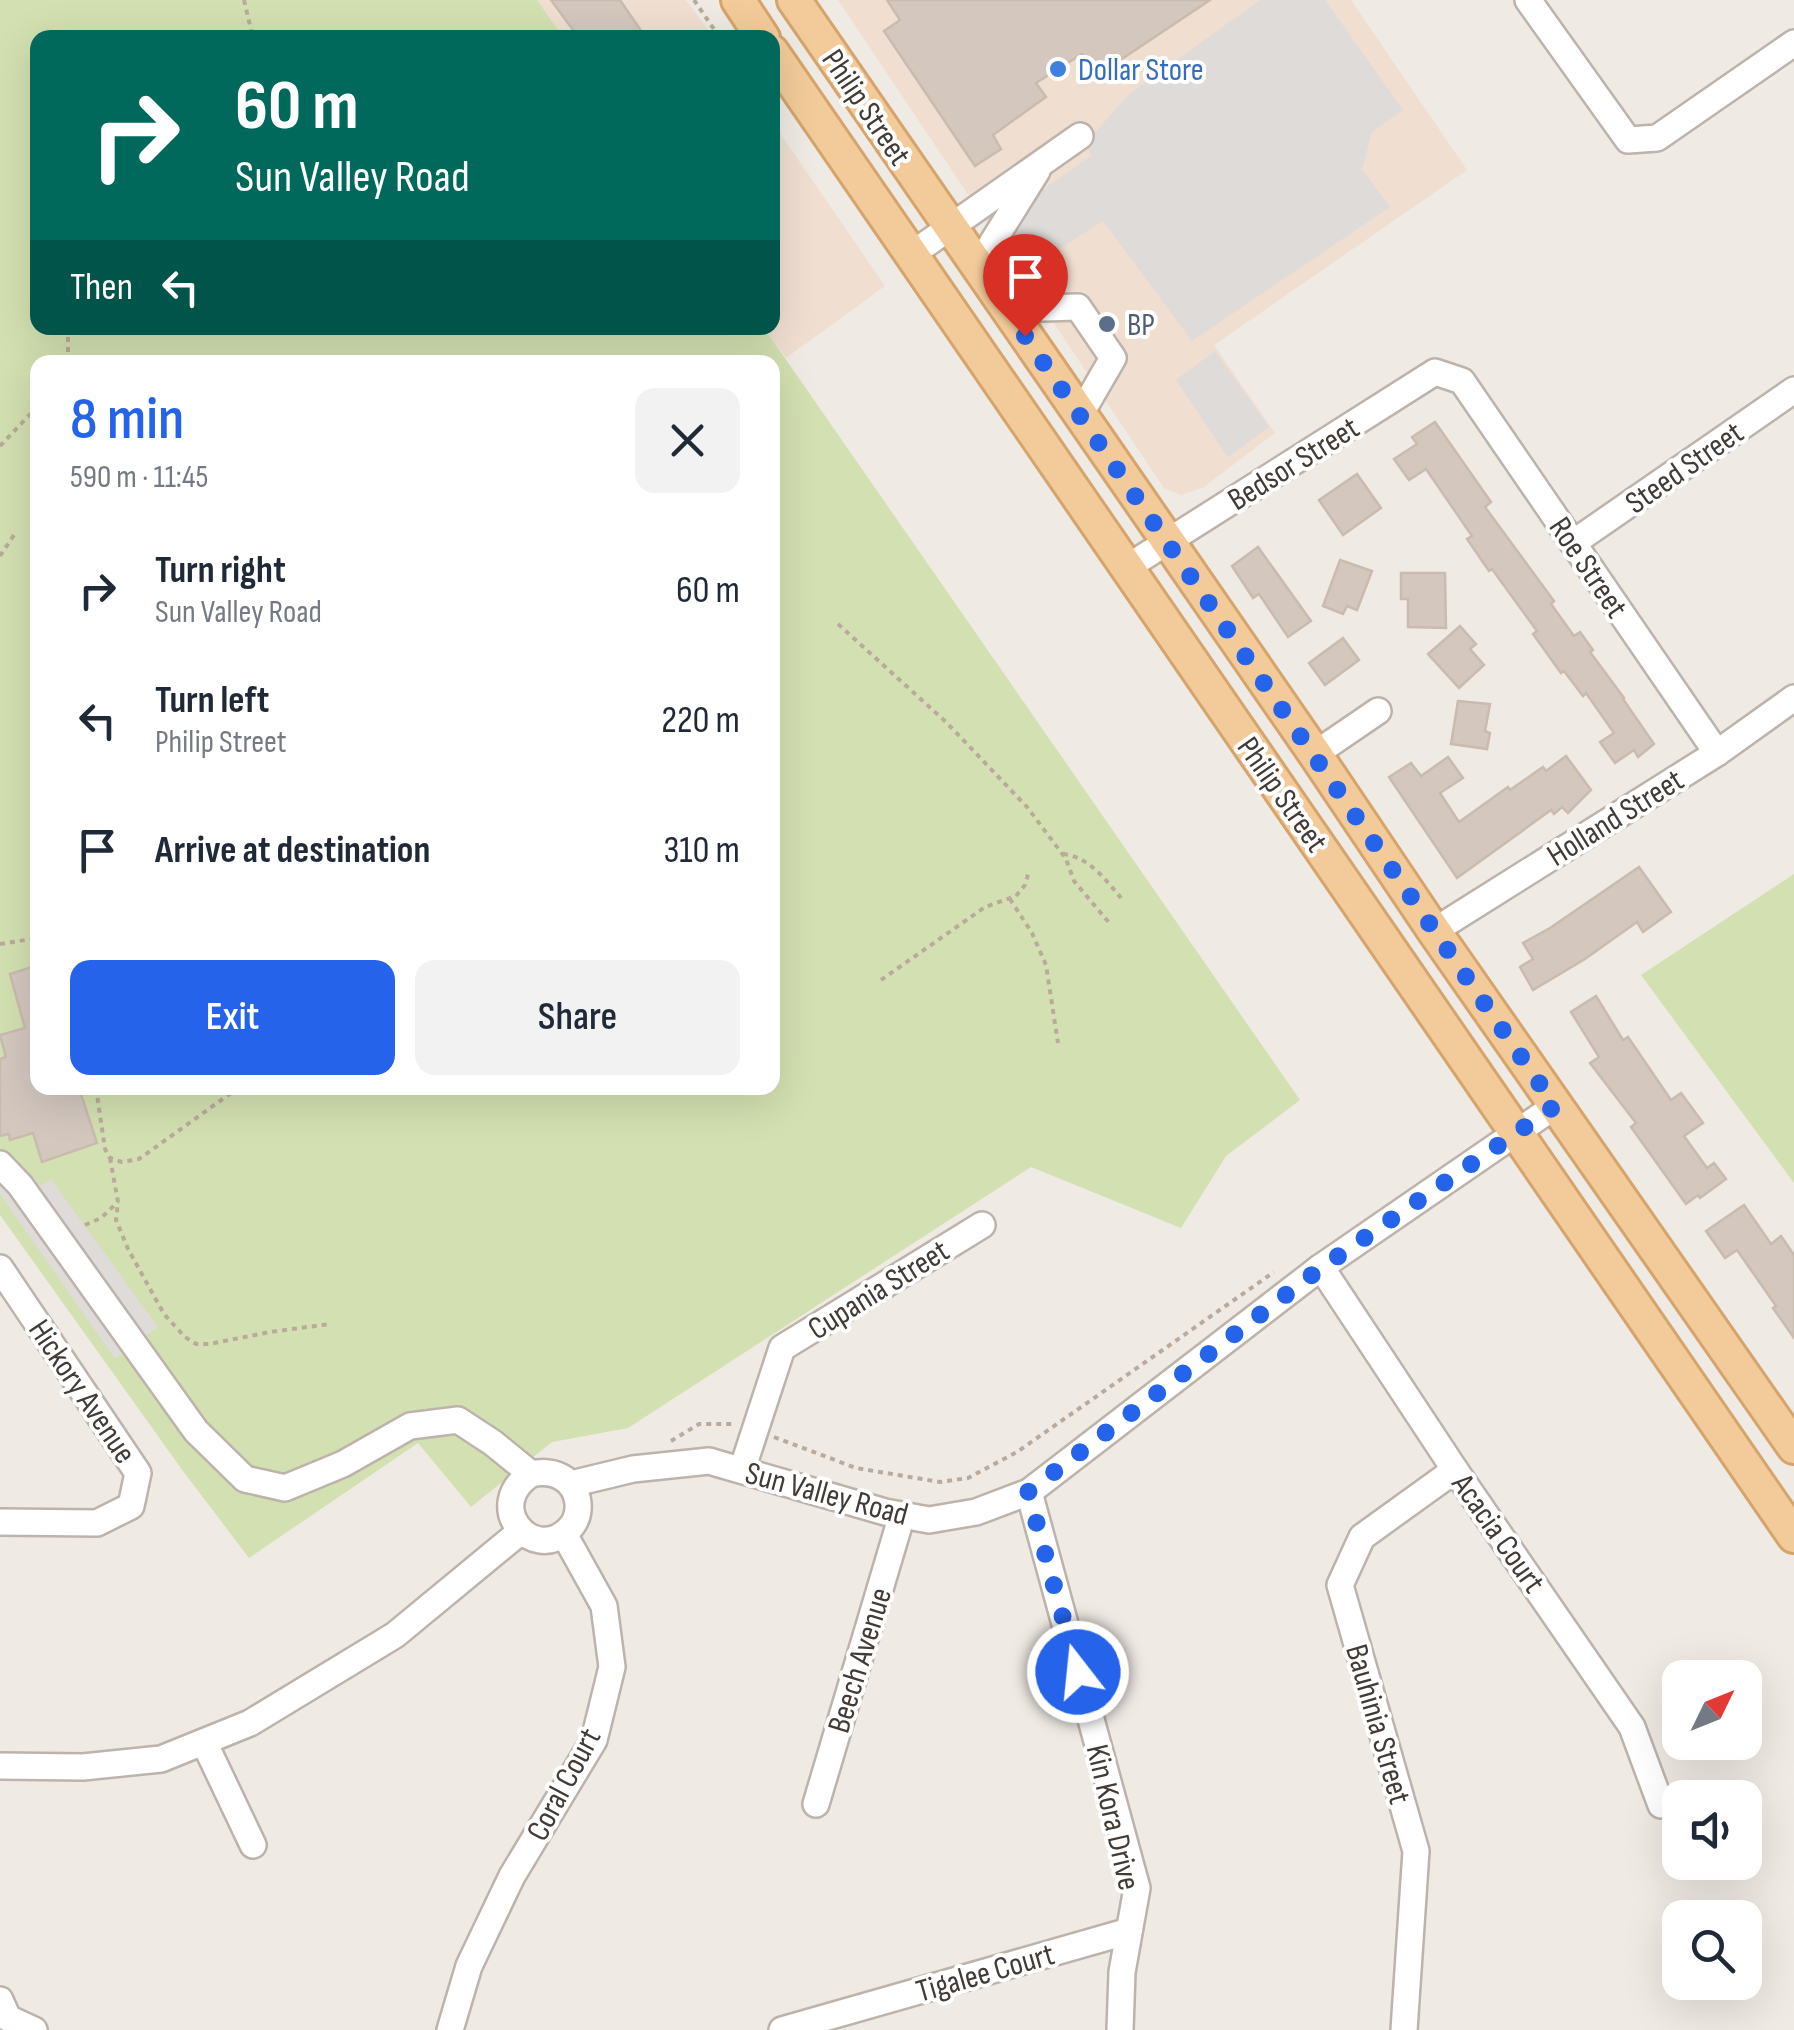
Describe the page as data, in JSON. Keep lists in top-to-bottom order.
{
  "streets": {
    "main road": ["Philip Street"],
    "street": [
      "Bedsor Street",
      "Steed Street",
      "Roe Street",
      "Holland Street",
      "Cupania Street",
      "Hickory Avenue",
      "Sun Valley Road",
      "Acacia Court",
      "Beech Avenue",
      "Bauhinia Street",
      "Coral Court",
      "Kin Kora Drive",
      "Tigalee Court"
    ]
  },
  "crossings": [
    ["Philip Street", "Bedsor Street"],
    ["Philip Street", "Holland Street"],
    ["Philip Street", "Sun Valley Road"],
    ["Bedsor Street", "Roe Street"],
    ["Steed Street", "Roe Street"],
    ["Roe Street", "Holland Street"],
    ["Cupania Street", "Sun Valley Road"],
    ["Sun Valley Road", "Acacia Court"],
    ["Sun Valley Road", "Beech Avenue"],
    ["Sun Valley Road", "Coral Court"],
    ["Sun Valley Road", "Kin Kora Drive"],
    ["Acacia Court", "Bauhinia Street"],
    ["Kin Kora Drive", "Tigalee Court"]
  ],
  "places": ["Dollar Store", "BP"],
  "north": "top right",
  "page": {
    "turn": ["60 m", "Sun Valley Road"],
    "then": "Then",
    "heading": ["8 min", "590 m · 11:45"],
    "list": [
      {
        "name": "Turn right",
        "note": "Sun Valley Road",
        "value": "60 m"
      },
      {
        "name": "Turn left",
        "note": "Philip Street",
        "value": "220 m"
      },
      {
        "name": "Arrive at destination",
        "value": "310 m"
      }
    ],
    "buttons": ["Exit", "Share"]
  }
}
